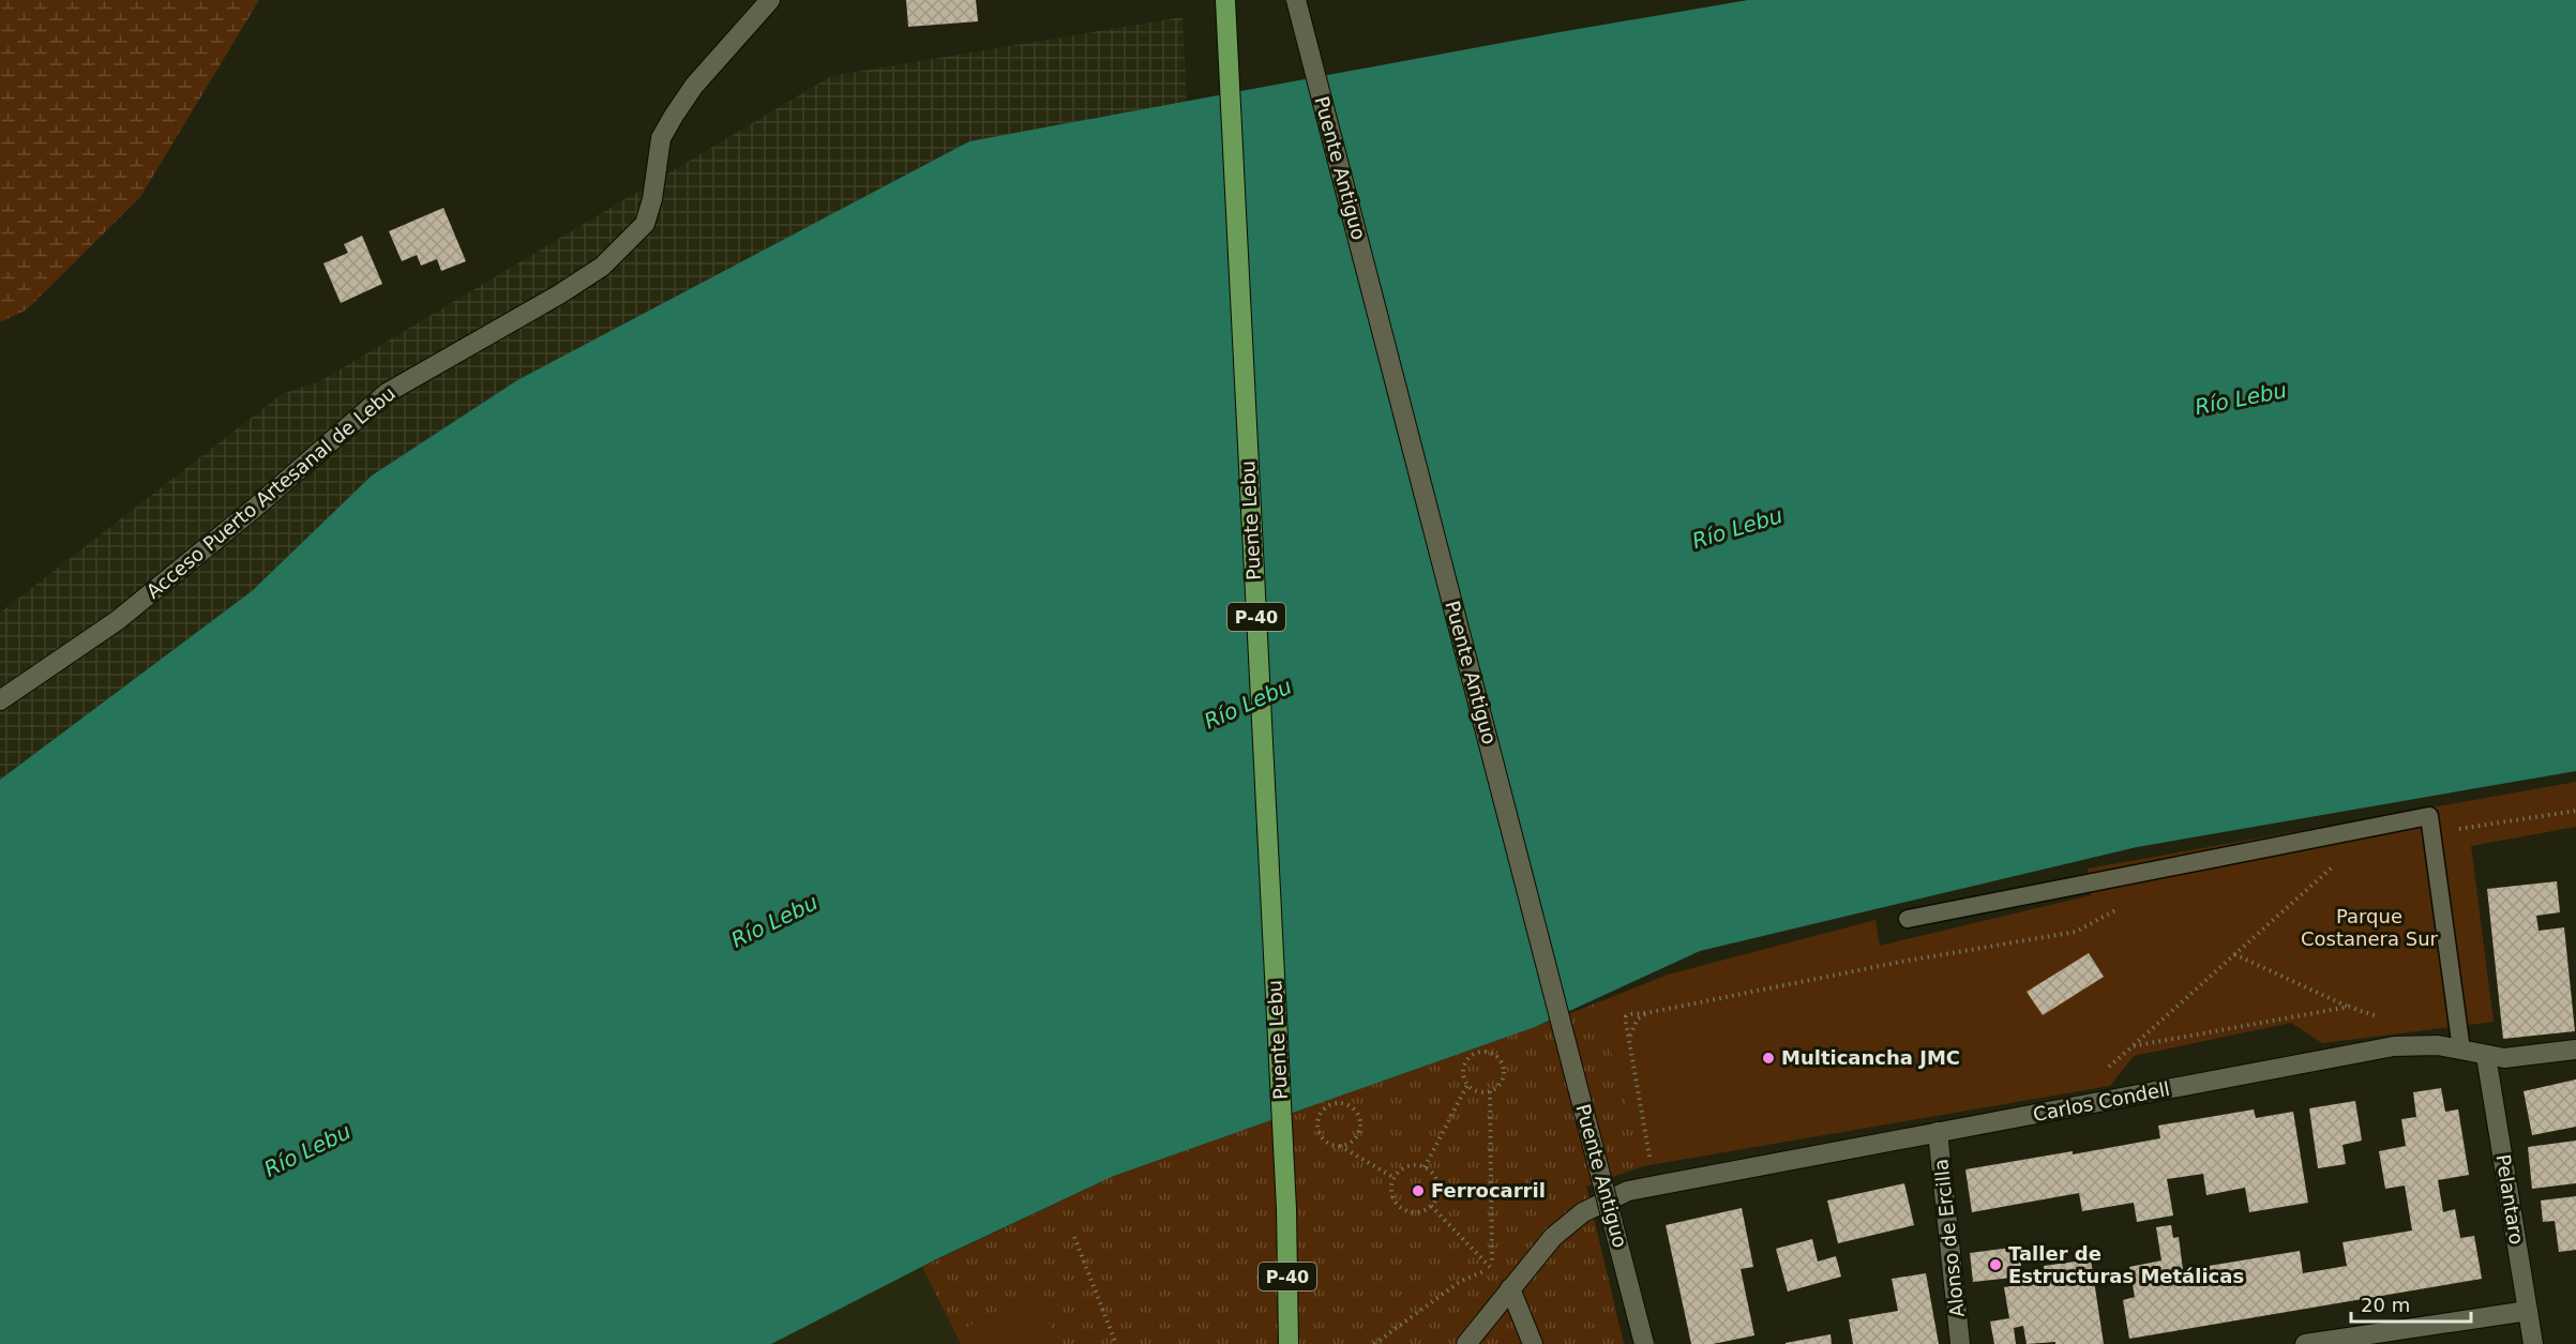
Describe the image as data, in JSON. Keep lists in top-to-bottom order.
{
  "streets": {
    "main road": ["Puente Lebu", "P-40"],
    "street": [
      "Puente Antiguo",
      "Acceso Puerto Artesanal de Lebu",
      "Carlos Condell",
      "Pelantaro",
      "Alonso de Ercilla"
    ]
  },
  "crossings": [
    ["Carlos Condell", "Pelantaro"],
    ["Carlos Condell", "Alonso de Ercilla"]
  ],
  "water": ["Río Lebu"],
  "parks": ["Parque Costanera Sur"],
  "places": ["Multicancha JMC", "Ferrocarril", "Taller de Estructuras Metálicas"],
  "scale_bar": "20 m"
}
